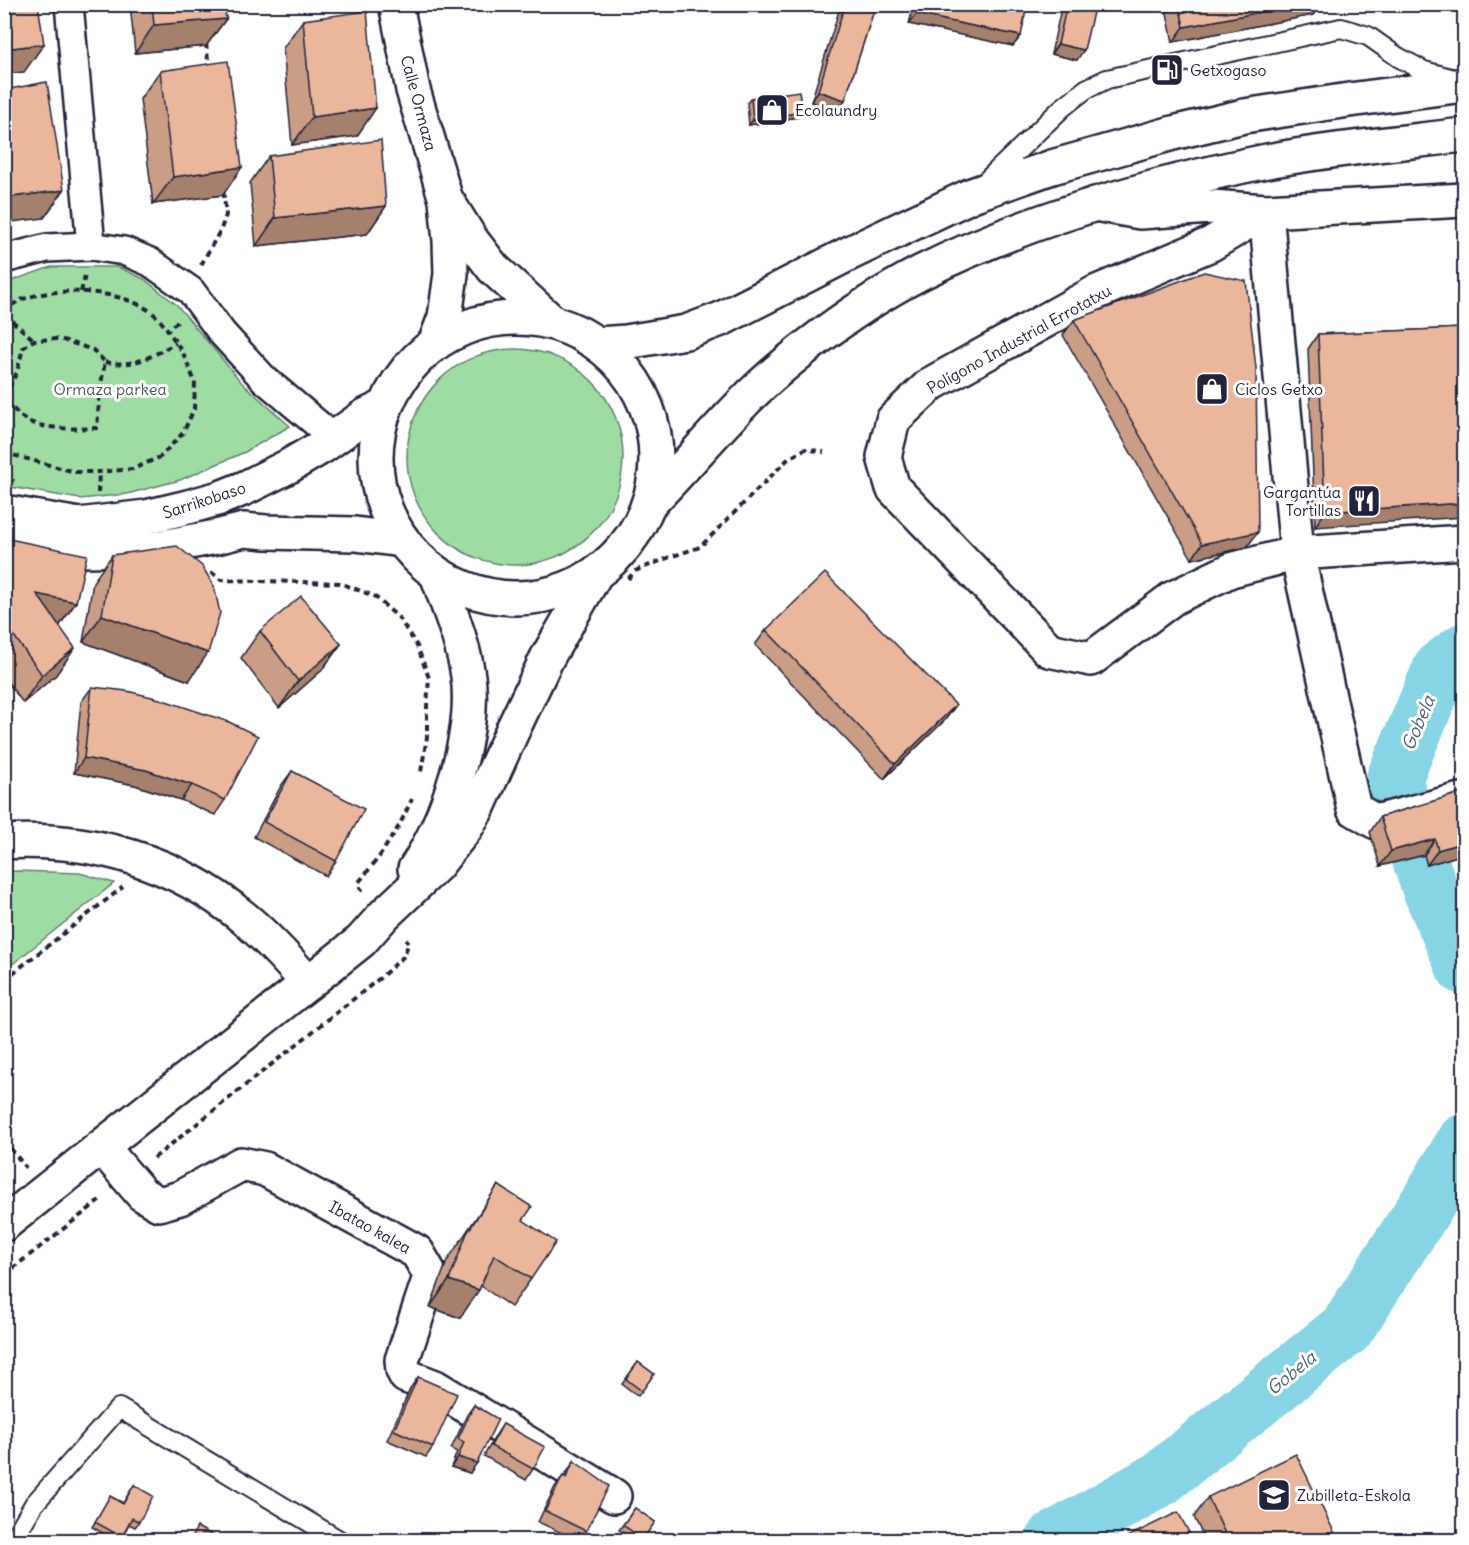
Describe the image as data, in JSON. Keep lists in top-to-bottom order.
{
  "streets": {
    "street": [
      "Calle Ormaza",
      "Polígono Industrial Errotatxu",
      "Sarrikobaso",
      "Ibatao kalea"
    ]
  },
  "water": ["Gobela"],
  "parks": ["Ormaza parkea"],
  "places": {
    "fuel station": ["Getxogaso"],
    "shop": ["Ecolaundry", "Ciclos Getxo"],
    "restaurant": ["Gargantúa Tortillas"],
    "school or university": ["Zubilleta-Eskola"]
  }
}
